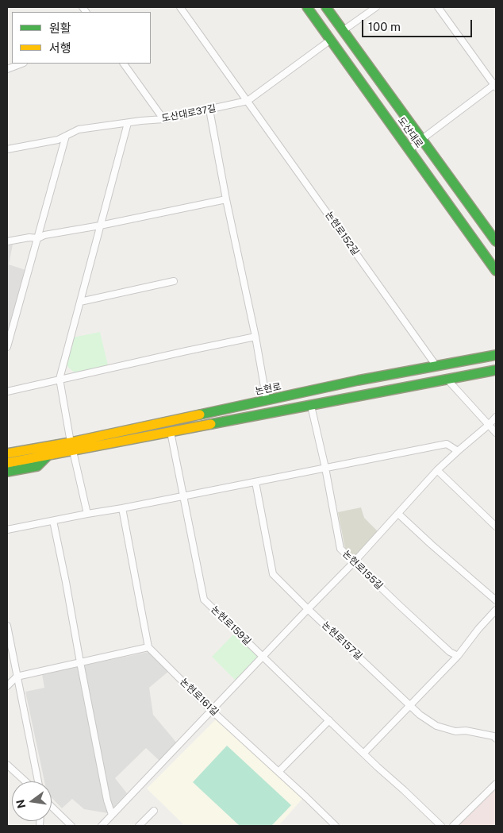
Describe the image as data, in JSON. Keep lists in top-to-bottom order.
{
  "streets": {
    "main road": ["도산대로", "논현로"],
    "street": [
      "도산대로37길",
      "논현로152길",
      "논현로155길",
      "논현로159길",
      "논현로157길",
      "논현로161길"
    ]
  },
  "crossings": [
    ["도산대로37길", "도산대로"],
    ["도산대로37길", "논현로152길"],
    ["논현로152길", "논현로"],
    ["논현로", "논현로155길"],
    ["논현로", "논현로159길"]
  ],
  "legend": ["원활", "서행"],
  "scale_bar": "100 m",
  "north": "left"
}
